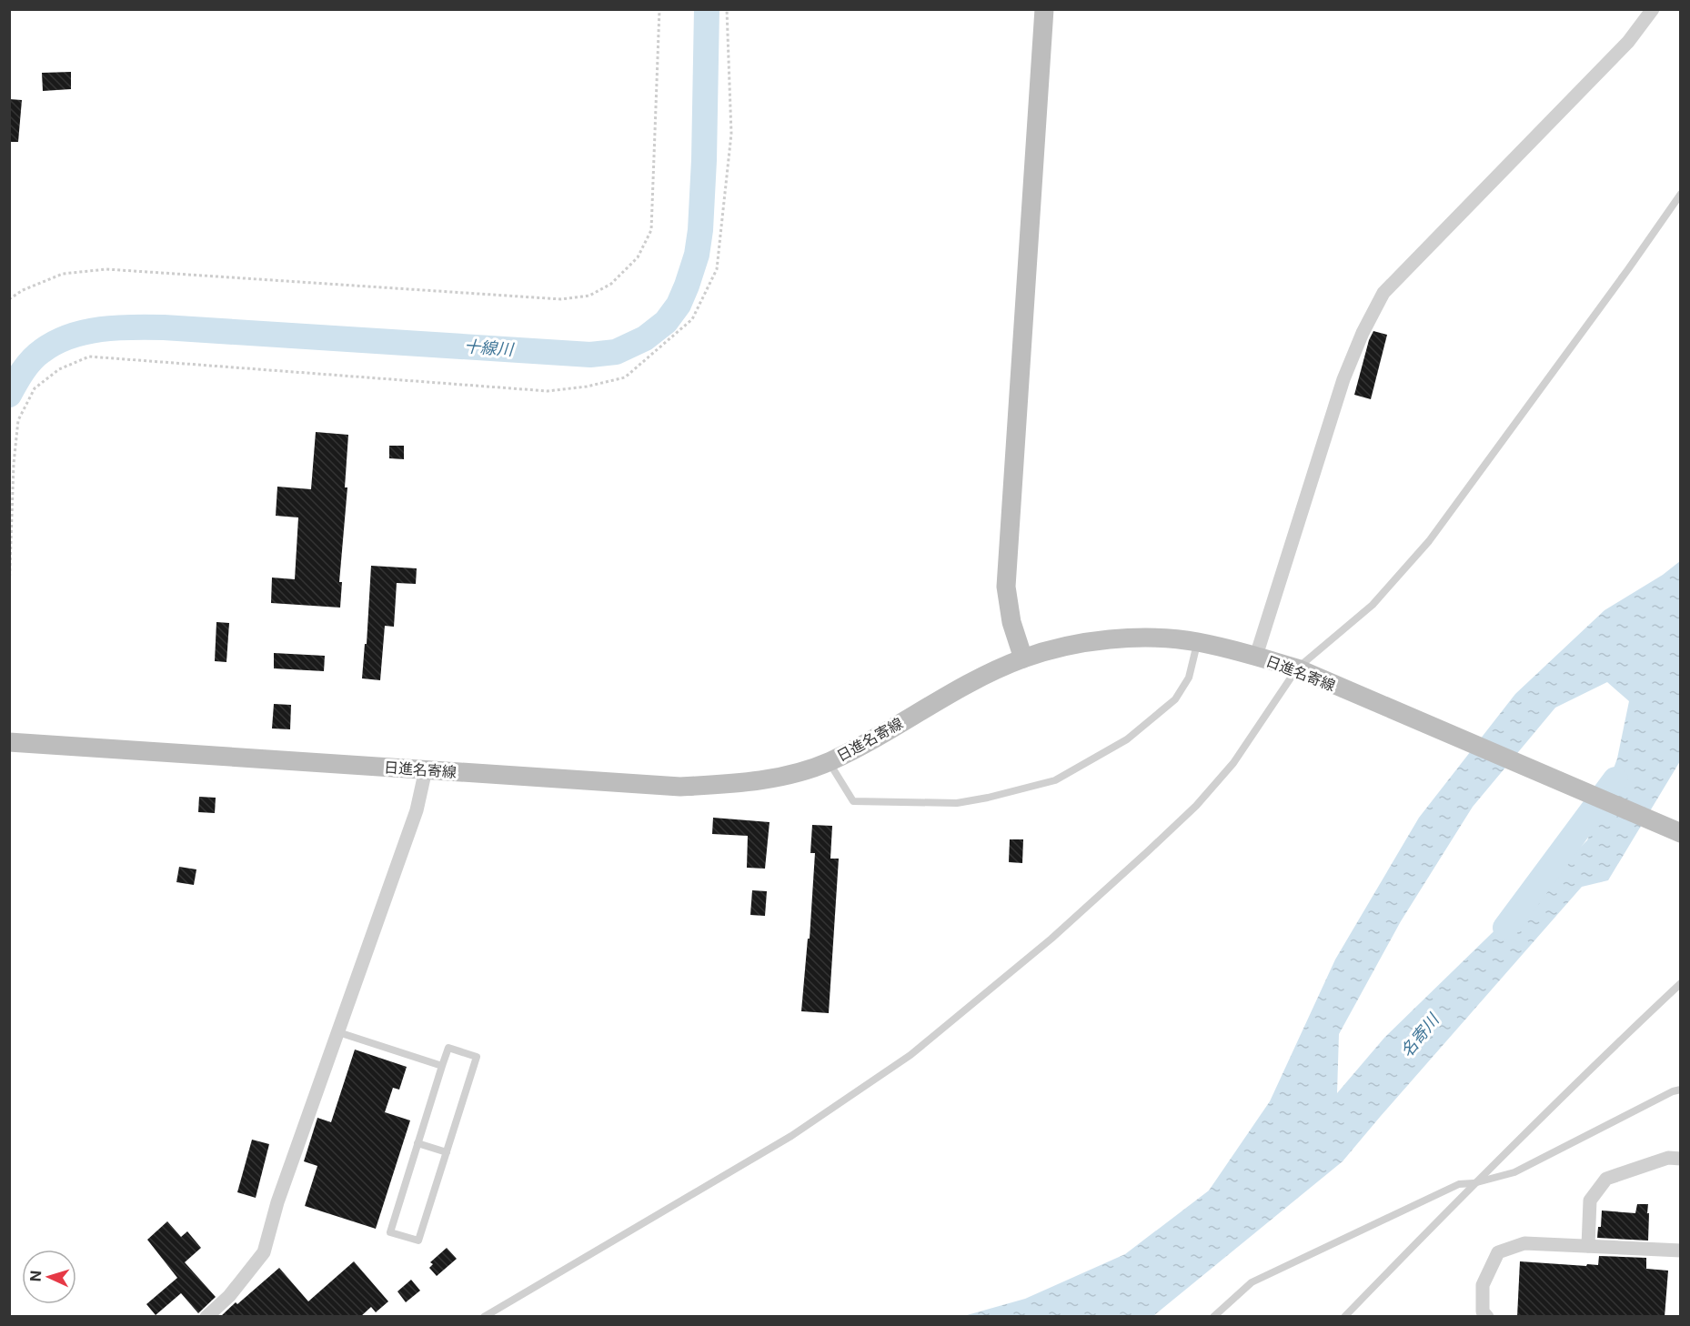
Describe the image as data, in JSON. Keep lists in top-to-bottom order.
{
  "streets": {
    "main road": ["日進名寄線"]
  },
  "water": ["十線川", "名寄川"],
  "north": "left"
}
